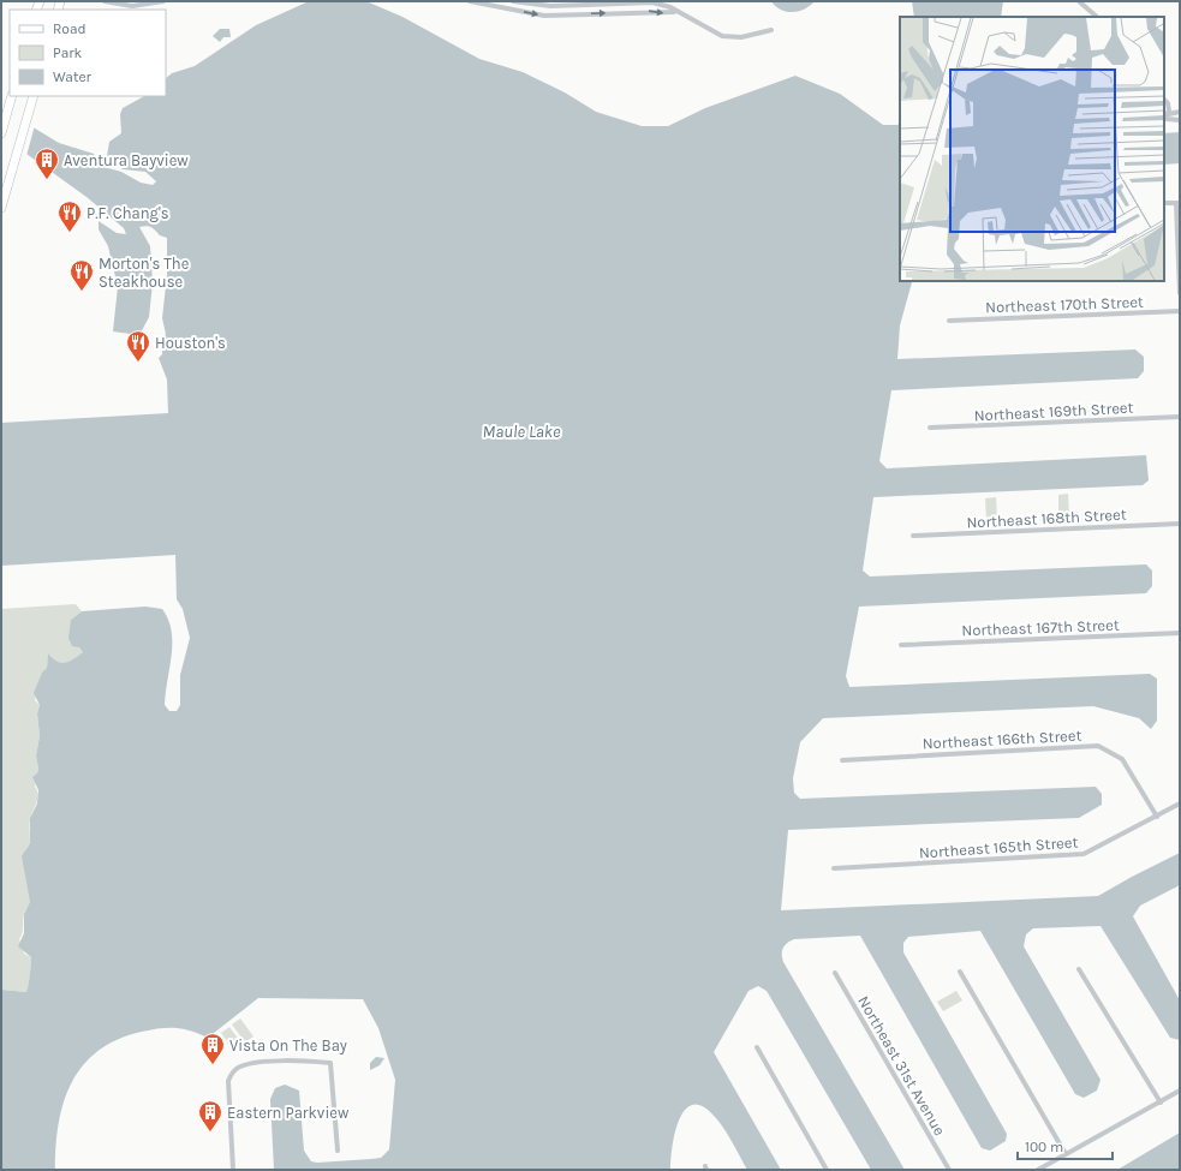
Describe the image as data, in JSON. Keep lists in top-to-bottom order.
{
  "streets": {
    "street": [
      "Northeast 170th Street",
      "Northeast 169th Street",
      "Northeast 168th Street",
      "Northeast 167th Street",
      "Northeast 166th Street",
      "Northeast 165th Street",
      "Northeast 31st Avenue"
    ]
  },
  "crossings": [
    ["Northeast 166th Street", "Northeast 165th Street"]
  ],
  "water": ["Maule Lake"],
  "places": {
    "building": ["Aventura Bayview", "Vista On The Bay", "Eastern Parkview"],
    "restaurant": ["P.F. Chang's", "Morton's The Steakhouse", "Houston's"]
  },
  "legend": ["Road", "Park", "Water"],
  "scale_bar": "100 m"
}
